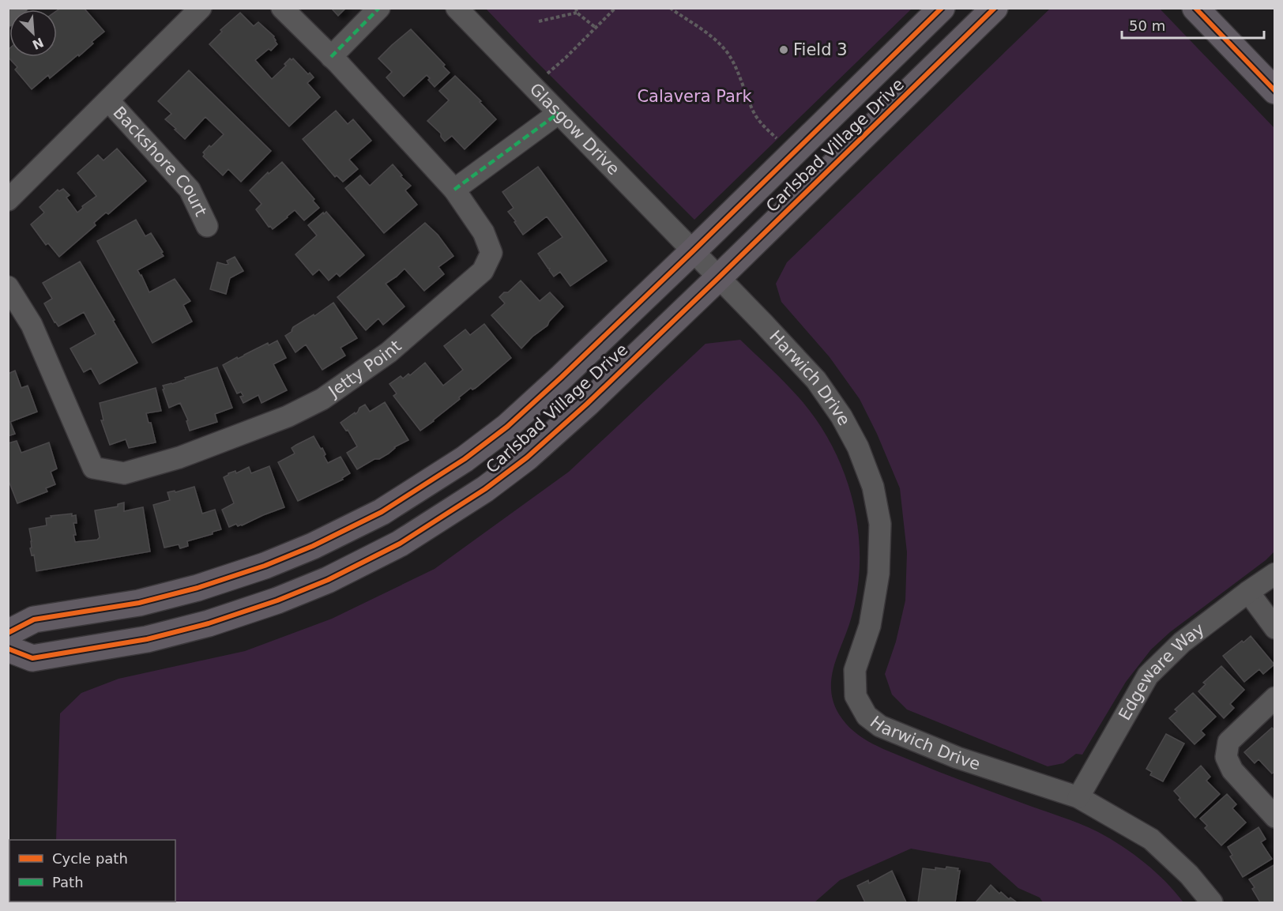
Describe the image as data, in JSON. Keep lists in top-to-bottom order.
{
  "streets": {
    "main road": ["Carlsbad Village Drive"],
    "street": [
      "Glasgow Drive",
      "Backshore Court",
      "Jetty Point",
      "Harwich Drive",
      "Edgeware Way"
    ]
  },
  "crossings": [
    ["Glasgow Drive", "Carlsbad Village Drive"],
    ["Glasgow Drive", "Harwich Drive"],
    ["Carlsbad Village Drive", "Harwich Drive"],
    ["Harwich Drive", "Edgeware Way"]
  ],
  "parks": ["Calavera Park"],
  "places": ["Field 3"],
  "legend": ["Cycle path", "Path"],
  "scale_bar": "50 m",
  "north": "bottom right"
}
